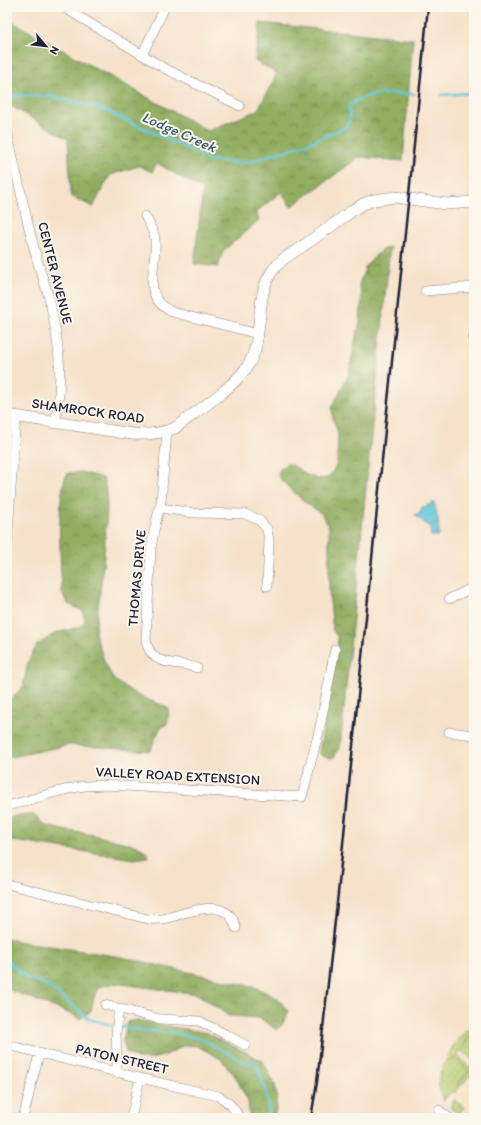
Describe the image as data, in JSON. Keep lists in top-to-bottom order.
{
  "streets": {
    "street": [
      "CENTER AVENUE",
      "SHAMROCK ROAD",
      "THOMAS DRIVE",
      "VALLEY ROAD EXTENSION",
      "PATON STREET"
    ]
  },
  "crossings": [
    ["CENTER AVENUE", "SHAMROCK ROAD"],
    ["SHAMROCK ROAD", "THOMAS DRIVE"]
  ],
  "water": ["Lodge Creek"],
  "north": "bottom right"
}
